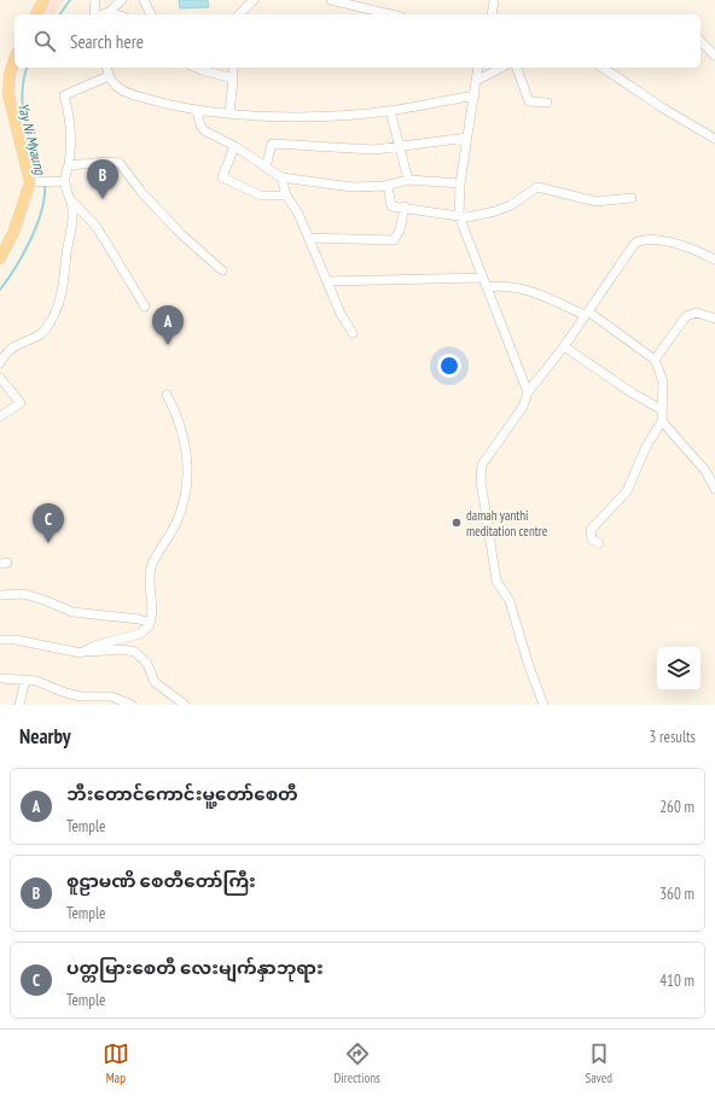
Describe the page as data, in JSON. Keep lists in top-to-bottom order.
{
  "water": ["Yay Ni Myaung"],
  "places": ["damah yanthi meditation centre"],
  "page": {
    "search": "Search here",
    "pins": ["B", "A", "C"],
    "heading": ["Nearby", "3 results"],
    "list": [
      {
        "mark": "A",
        "name": "ဘီးတောင်ကောင်းမူ့တော်စေတီ",
        "note": "Temple",
        "value": "260 m"
      },
      {
        "mark": "B",
        "name": "စူဠာမဏိ စေတီတော်ကြီး",
        "note": "Temple",
        "value": "360 m"
      },
      {
        "mark": "C",
        "name": "ပတ္တမြား‌စေတီ‌ လေးမျက်နှာဘုရား",
        "note": "Temple",
        "value": "410 m"
      }
    ],
    "nav": ["Map", "Directions", "Saved"]
  }
}
